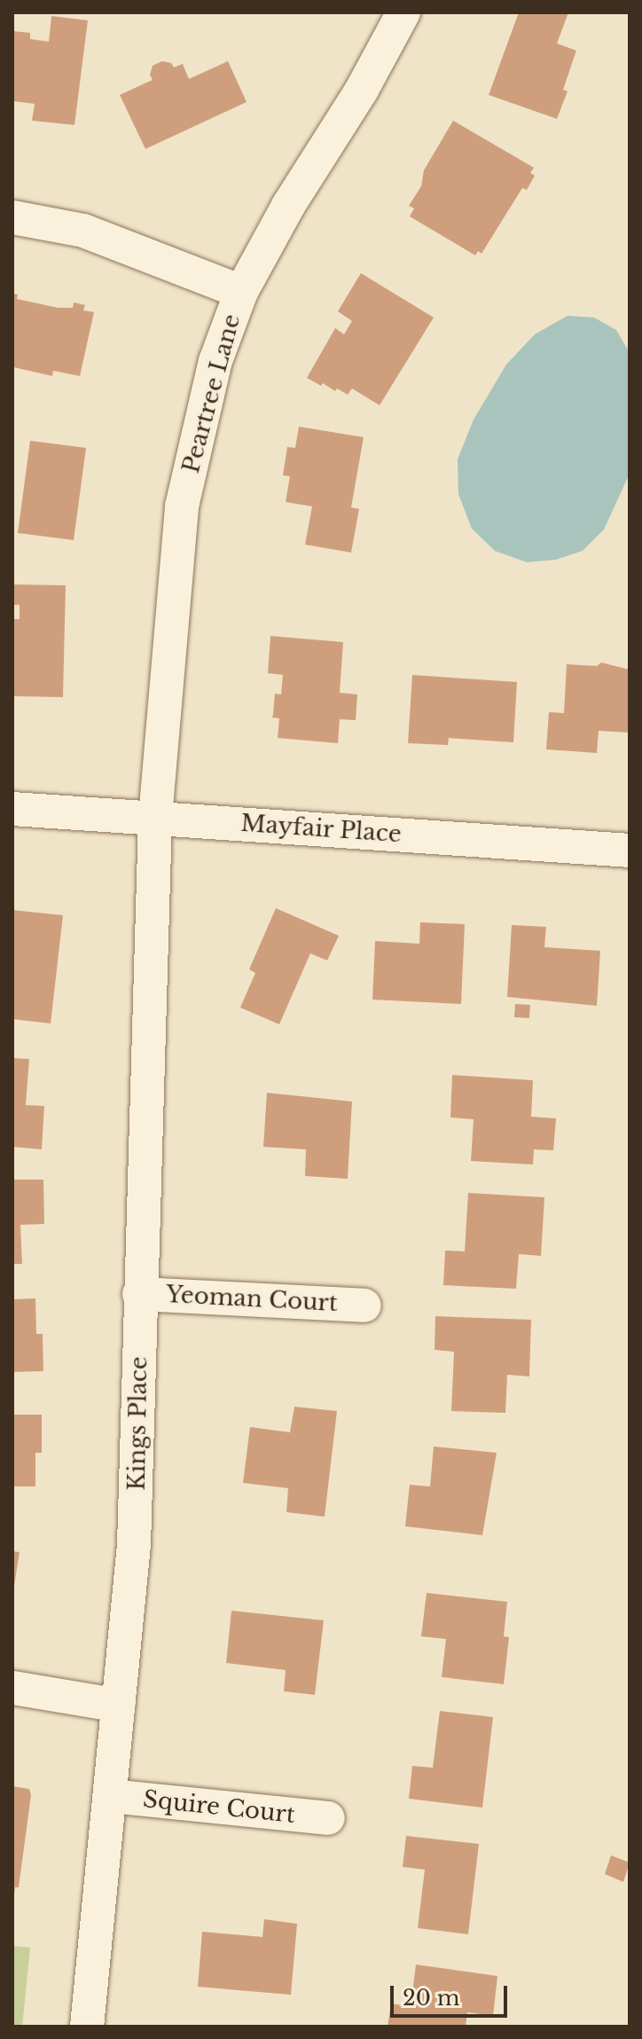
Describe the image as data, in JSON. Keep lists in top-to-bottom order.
{
  "streets": {
    "street": [
      "Peartree Lane",
      "Mayfair Place",
      "Yeoman Court",
      "Kings Place",
      "Squire Court"
    ]
  },
  "crossings": [
    ["Peartree Lane", "Mayfair Place"],
    ["Peartree Lane", "Kings Place"],
    ["Mayfair Place", "Kings Place"],
    ["Yeoman Court", "Kings Place"],
    ["Kings Place", "Squire Court"]
  ],
  "scale_bar": "20 m"
}
